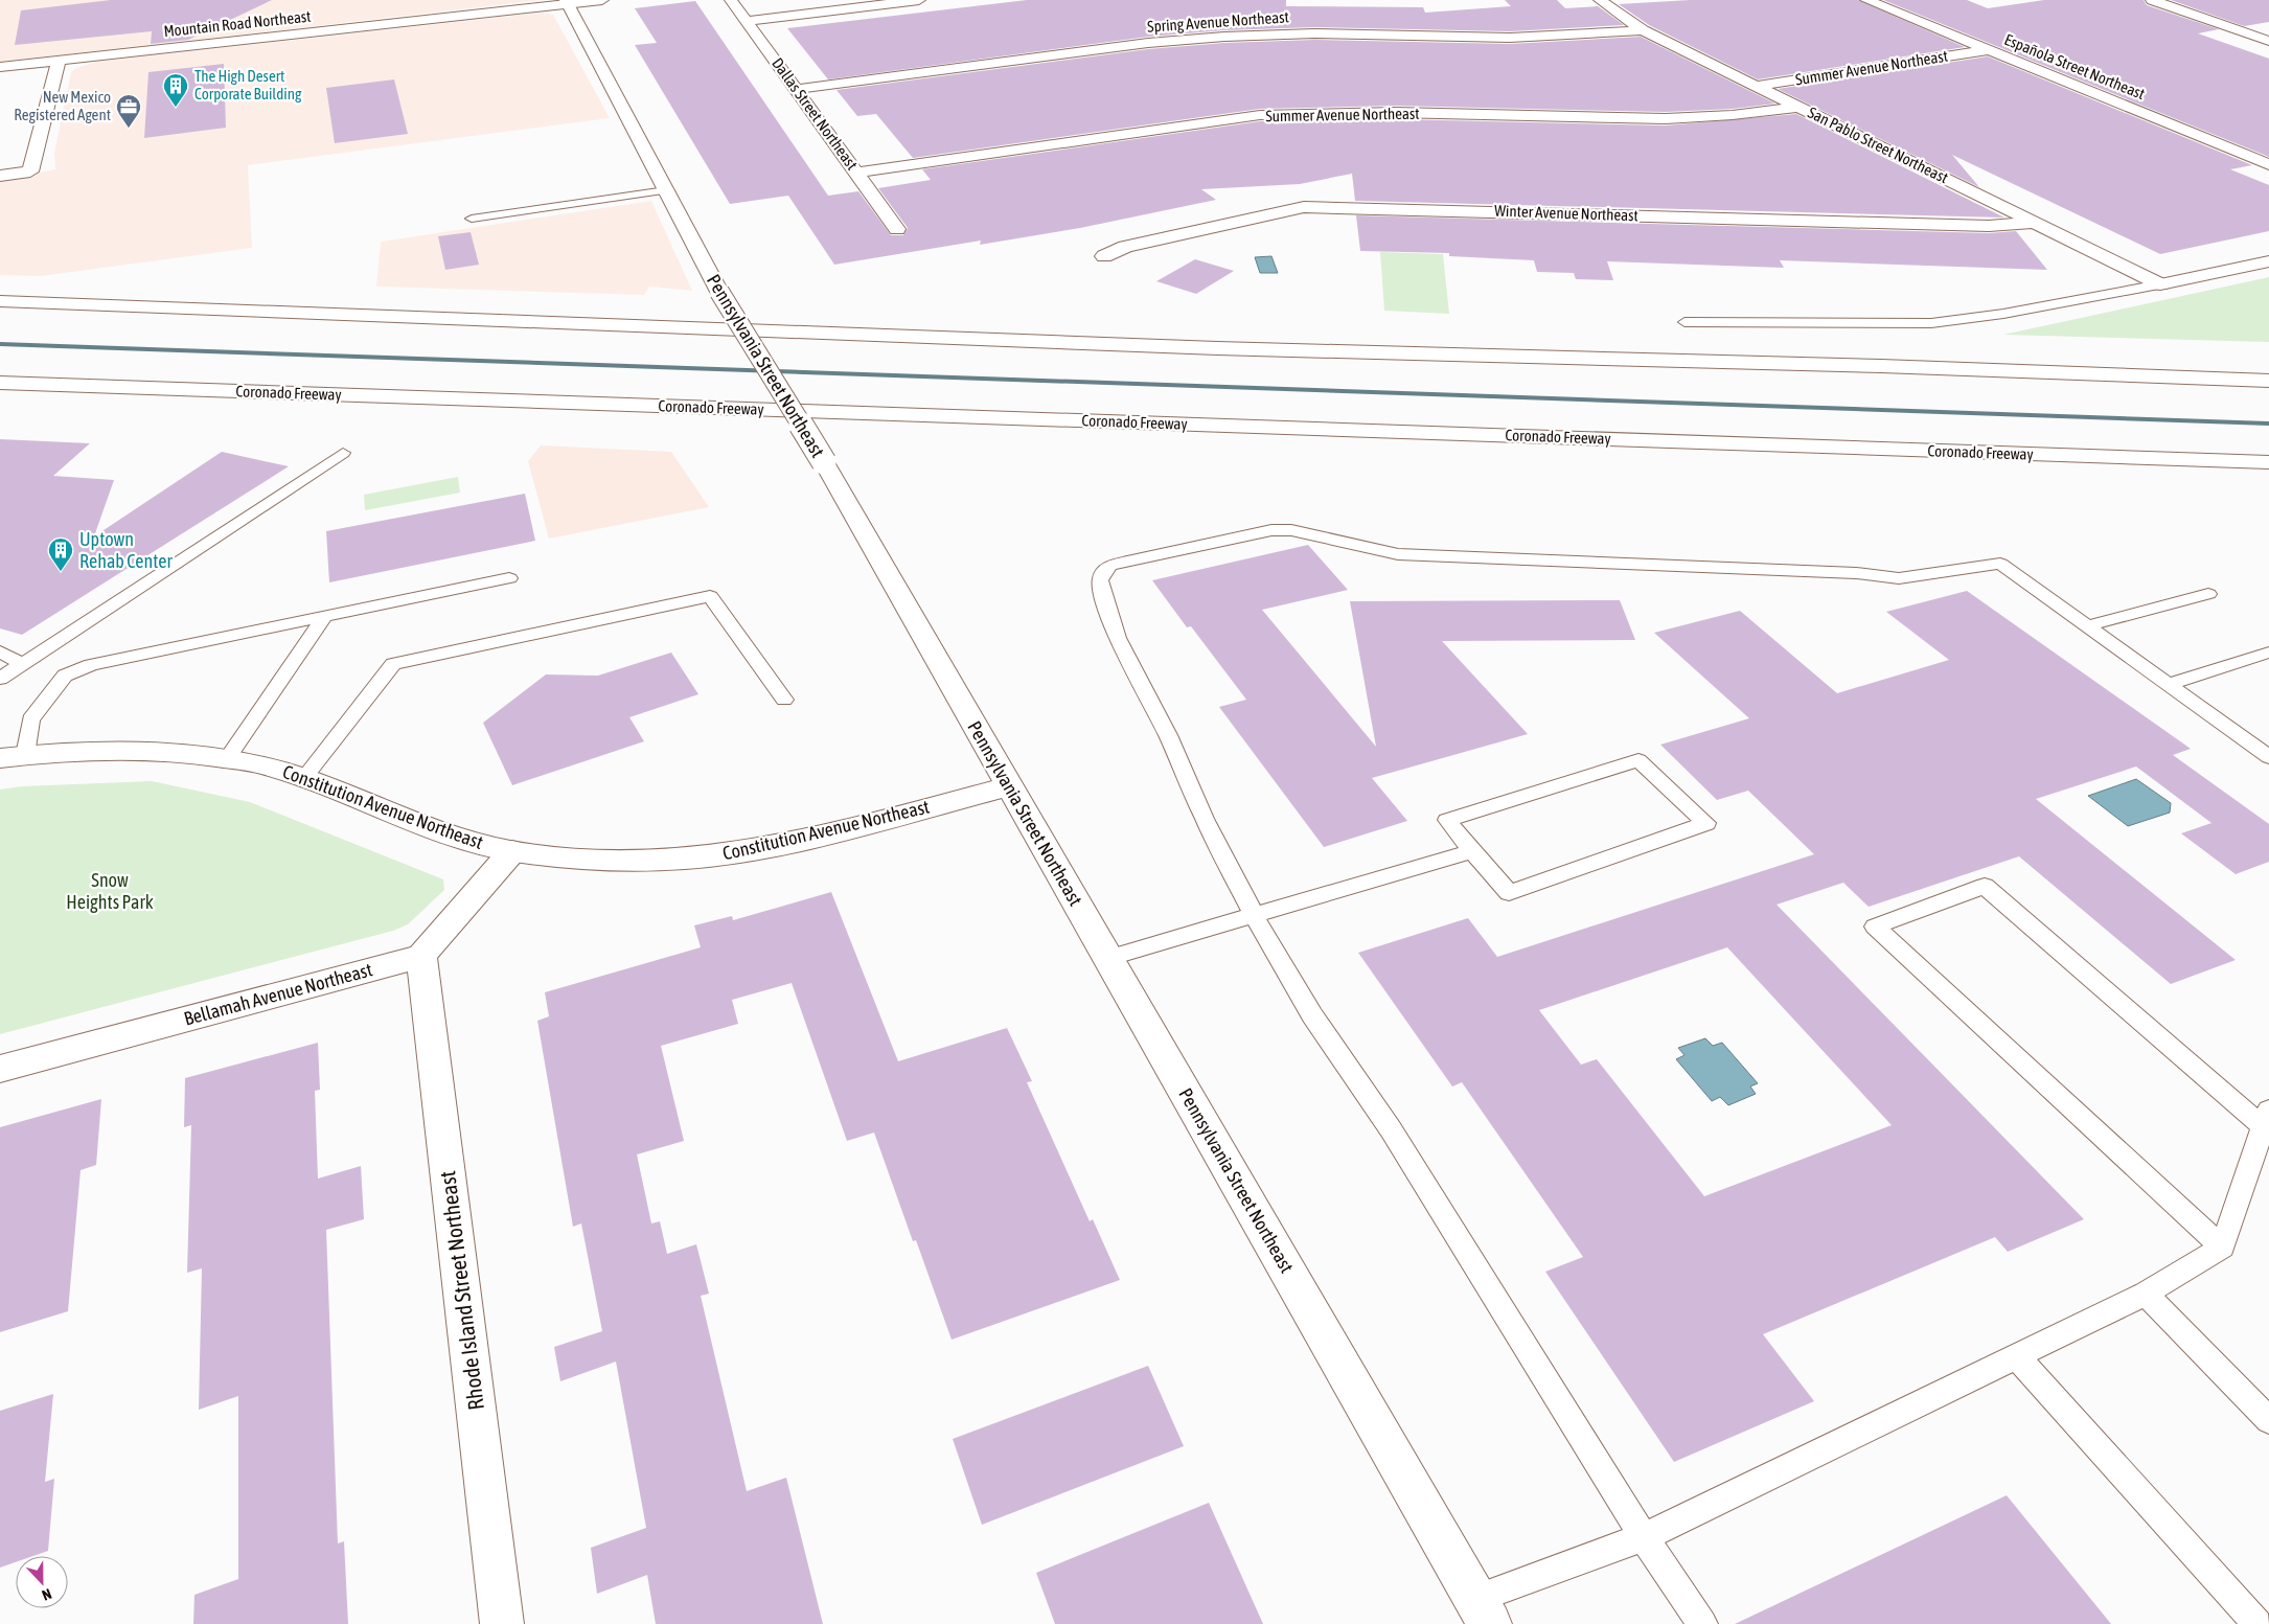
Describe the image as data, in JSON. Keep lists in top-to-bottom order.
{
  "streets": {
    "main road": [
      "Spring Avenue Northeast",
      "Mountain Road Northeast",
      "Española Street Northeast",
      "Summer Avenue Northeast",
      "Dallas Street Northeast",
      "San Pablo Street Northeast",
      "Winter Avenue Northeast",
      "Pennsylvania Street Northeast",
      "Coronado Freeway",
      "Constitution Avenue Northeast",
      "Bellamah Avenue Northeast",
      "Rhode Island Street Northeast"
    ]
  },
  "crossings": [
    ["Spring Avenue Northeast", "Dallas Street Northeast"],
    ["Spring Avenue Northeast", "San Pablo Street Northeast"],
    ["Mountain Road Northeast", "Pennsylvania Street Northeast"],
    ["Española Street Northeast", "Summer Avenue Northeast"],
    ["Summer Avenue Northeast", "Dallas Street Northeast"],
    ["Summer Avenue Northeast", "San Pablo Street Northeast"],
    ["San Pablo Street Northeast", "Winter Avenue Northeast"],
    ["Pennsylvania Street Northeast", "Constitution Avenue Northeast"],
    ["Bellamah Avenue Northeast", "Rhode Island Street Northeast"]
  ],
  "parks": ["Snow Heights Park"],
  "places": {
    "building": ["The High Desert Corporate Building", "Uptown Rehab Center"],
    "office": ["New Mexico Registered Agent"]
  },
  "north": "bottom"
}
